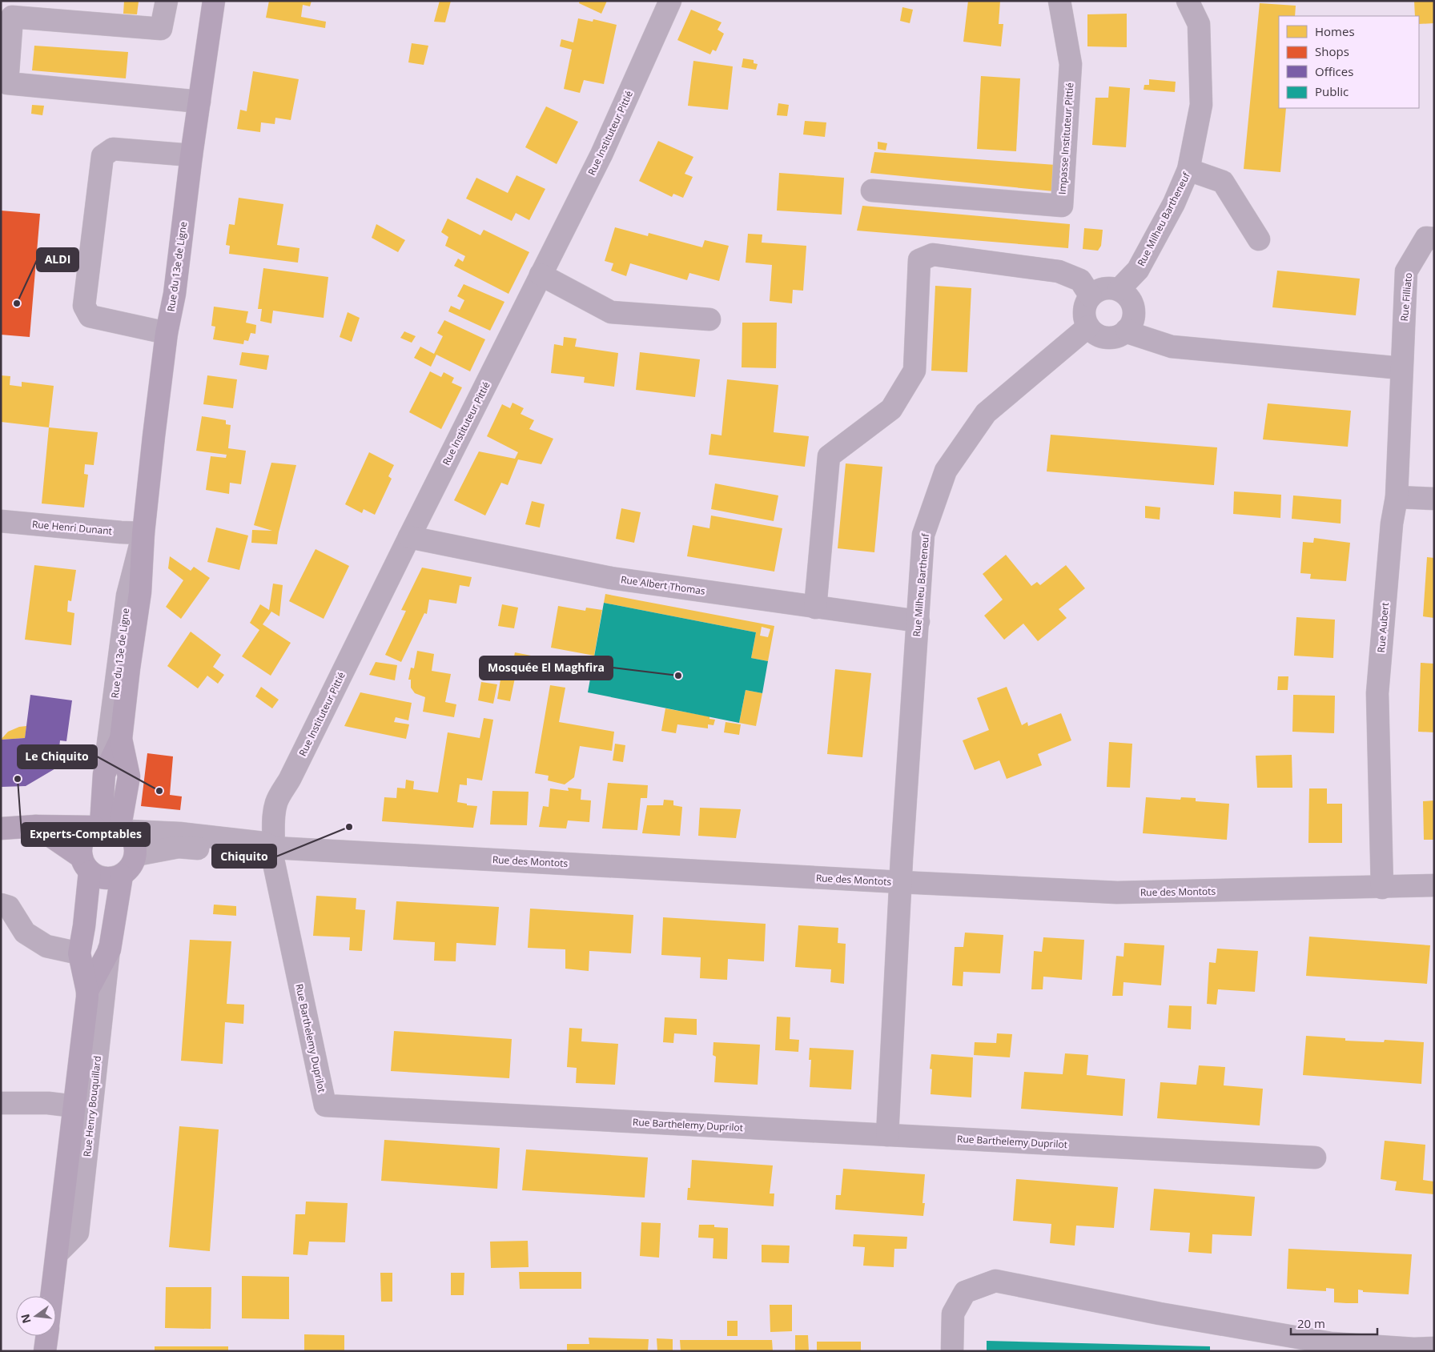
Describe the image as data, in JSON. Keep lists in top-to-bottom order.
{
  "streets": {
    "main road": ["Rue du 13e de Ligne", "Rue Henry Bouquillard"],
    "street": [
      "Rue Instituteur Pittié",
      "Impasse Instituteur Pittié",
      "Rue Milheu Bartheneuf",
      "Rue Filliato",
      "Rue Henri Dunant",
      "Rue Albert Thomas",
      "Rue Aubert",
      "Rue des Montots",
      "Rue Barthelemy Duprilot"
    ]
  },
  "crossings": [
    ["Rue Instituteur Pittié", "Rue Albert Thomas"],
    ["Rue Instituteur Pittié", "Rue des Montots"],
    ["Rue Instituteur Pittié", "Rue Barthelemy Duprilot"],
    ["Rue Milheu Bartheneuf", "Rue Albert Thomas"],
    ["Rue Milheu Bartheneuf", "Rue des Montots"],
    ["Rue Milheu Bartheneuf", "Rue Barthelemy Duprilot"],
    ["Rue du 13e de Ligne", "Rue Henri Dunant"],
    ["Rue du 13e de Ligne", "Rue des Montots"],
    ["Rue du 13e de Ligne", "Rue Henry Bouquillard"],
    ["Rue Filliato", "Rue Aubert"],
    ["Rue Aubert", "Rue des Montots"],
    ["Rue des Montots", "Rue Barthelemy Duprilot"],
    ["Rue des Montots", "Rue Henry Bouquillard"]
  ],
  "places": [
    "ALDI",
    "Mosquée El Maghfira",
    "Experts-Comptables",
    "Le Chiquito",
    "Chiquito"
  ],
  "legend": [
    "Homes",
    "Shops",
    "Offices",
    "Public"
  ],
  "scale_bar": "20 m",
  "north": "left"
}
